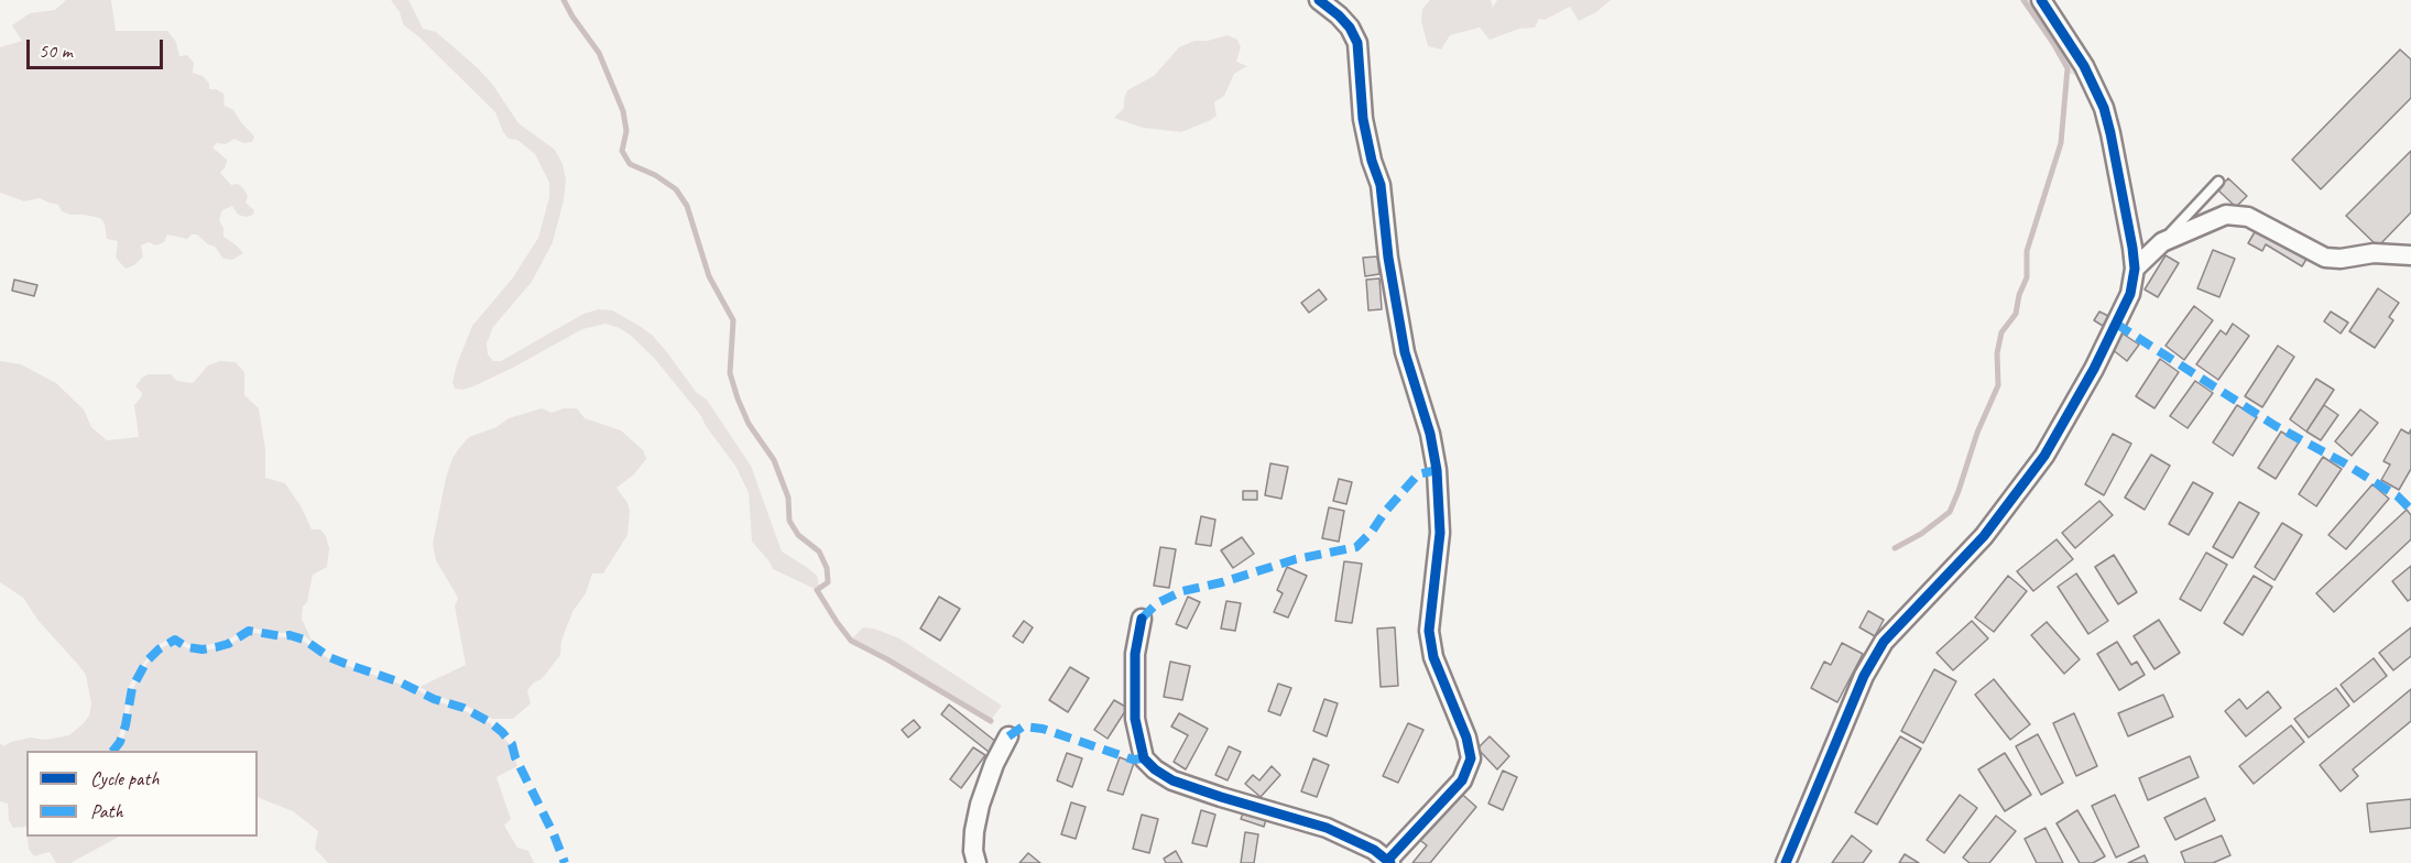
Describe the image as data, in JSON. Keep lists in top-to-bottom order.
{
  "legend": ["Cycle path", "Path"],
  "scale_bar": "50 m"
}
